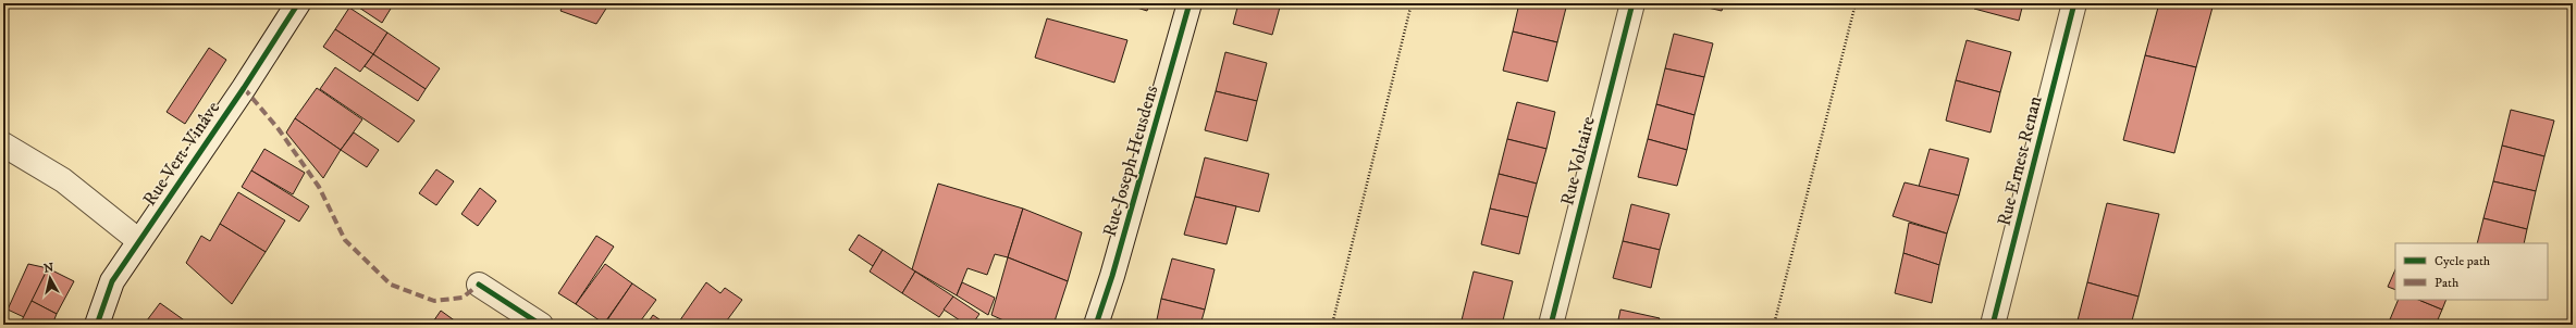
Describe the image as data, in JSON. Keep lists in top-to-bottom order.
{
  "streets": {
    "street": [
      "Rue Vert-Vinâve",
      "Rue Joseph Heusdens",
      "Rue Voltaire",
      "Rue Ernest Renan"
    ]
  },
  "legend": ["Cycle path", "Path"],
  "north": "top"
}
